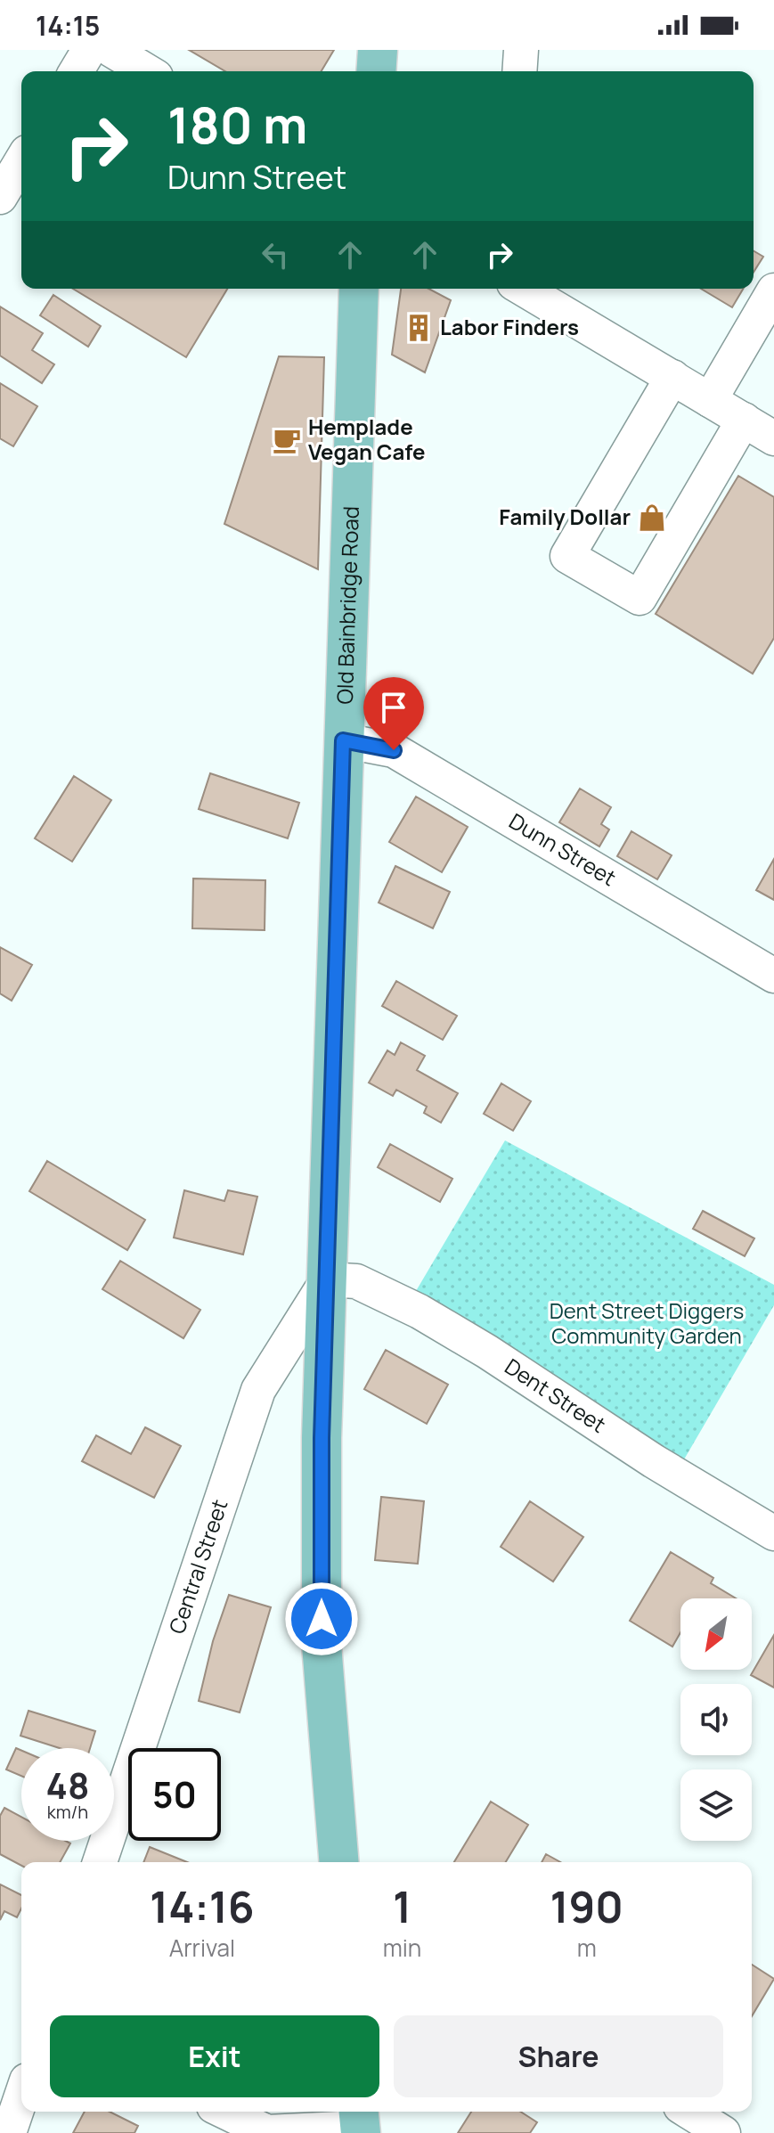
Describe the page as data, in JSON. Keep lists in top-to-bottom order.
{
  "streets": {
    "main road": ["Old Bainbridge Road"],
    "street": ["Dunn Street", "Dent Street", "Central Street"]
  },
  "crossings": [
    ["Old Bainbridge Road", "Dunn Street"],
    ["Old Bainbridge Road", "Dent Street"],
    ["Old Bainbridge Road", "Central Street"],
    ["Dent Street", "Central Street"]
  ],
  "parks": ["Dent Street Diggers Community Garden"],
  "places": {
    "building": ["Labor Finders"],
    "cafe": ["Hemplade Vegan Cafe"],
    "shop": ["Family Dollar"]
  },
  "north": "bottom left",
  "page": {
    "status": "14:15",
    "turn": ["180 m", "Dunn Street"],
    "speed": "48 km/h",
    "limit": "50",
    "eta": [
      "14:16",
      "Arrival",
      "1",
      "min",
      "190",
      "m"
    ],
    "buttons": ["Exit", "Share"]
  }
}
